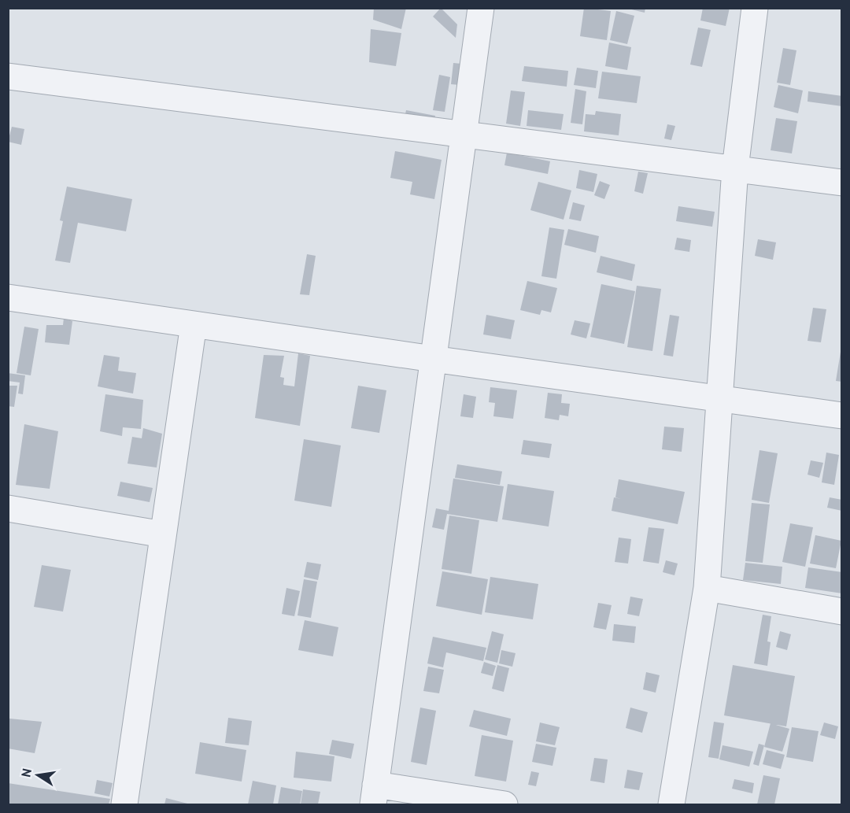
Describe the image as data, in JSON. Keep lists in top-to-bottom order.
{
  "north": "left"
}
